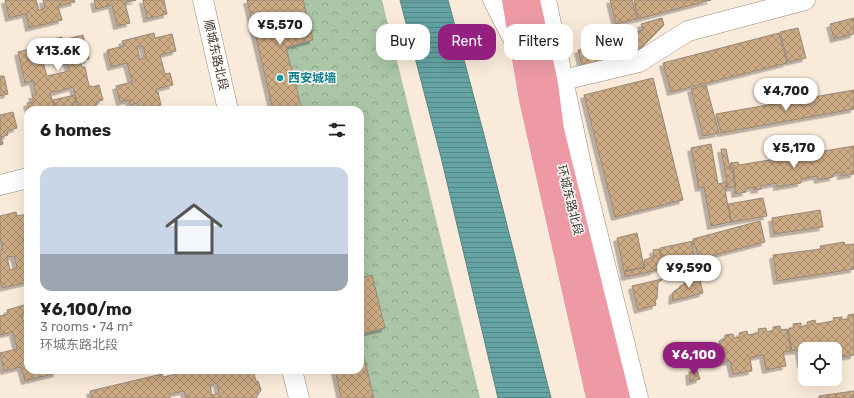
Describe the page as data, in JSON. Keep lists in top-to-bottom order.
{
  "streets": {
    "main road": ["环城东路北段"],
    "street": ["顺城东路北段"]
  },
  "places": ["西安城墙"],
  "page": {
    "price": [
      "¥5,570",
      "¥13.6K",
      "¥4,700",
      "¥5,170",
      "¥9,590",
      "¥6,100"
    ],
    "chip": [
      "Buy",
      "Rent",
      "Filters",
      "New"
    ],
    "heading": "6 homes",
    "list": [
      {
        "name": "¥6,100/mo",
        "note": "3 rooms · 74 m² · 环城东路北段"
      }
    ]
  }
}
